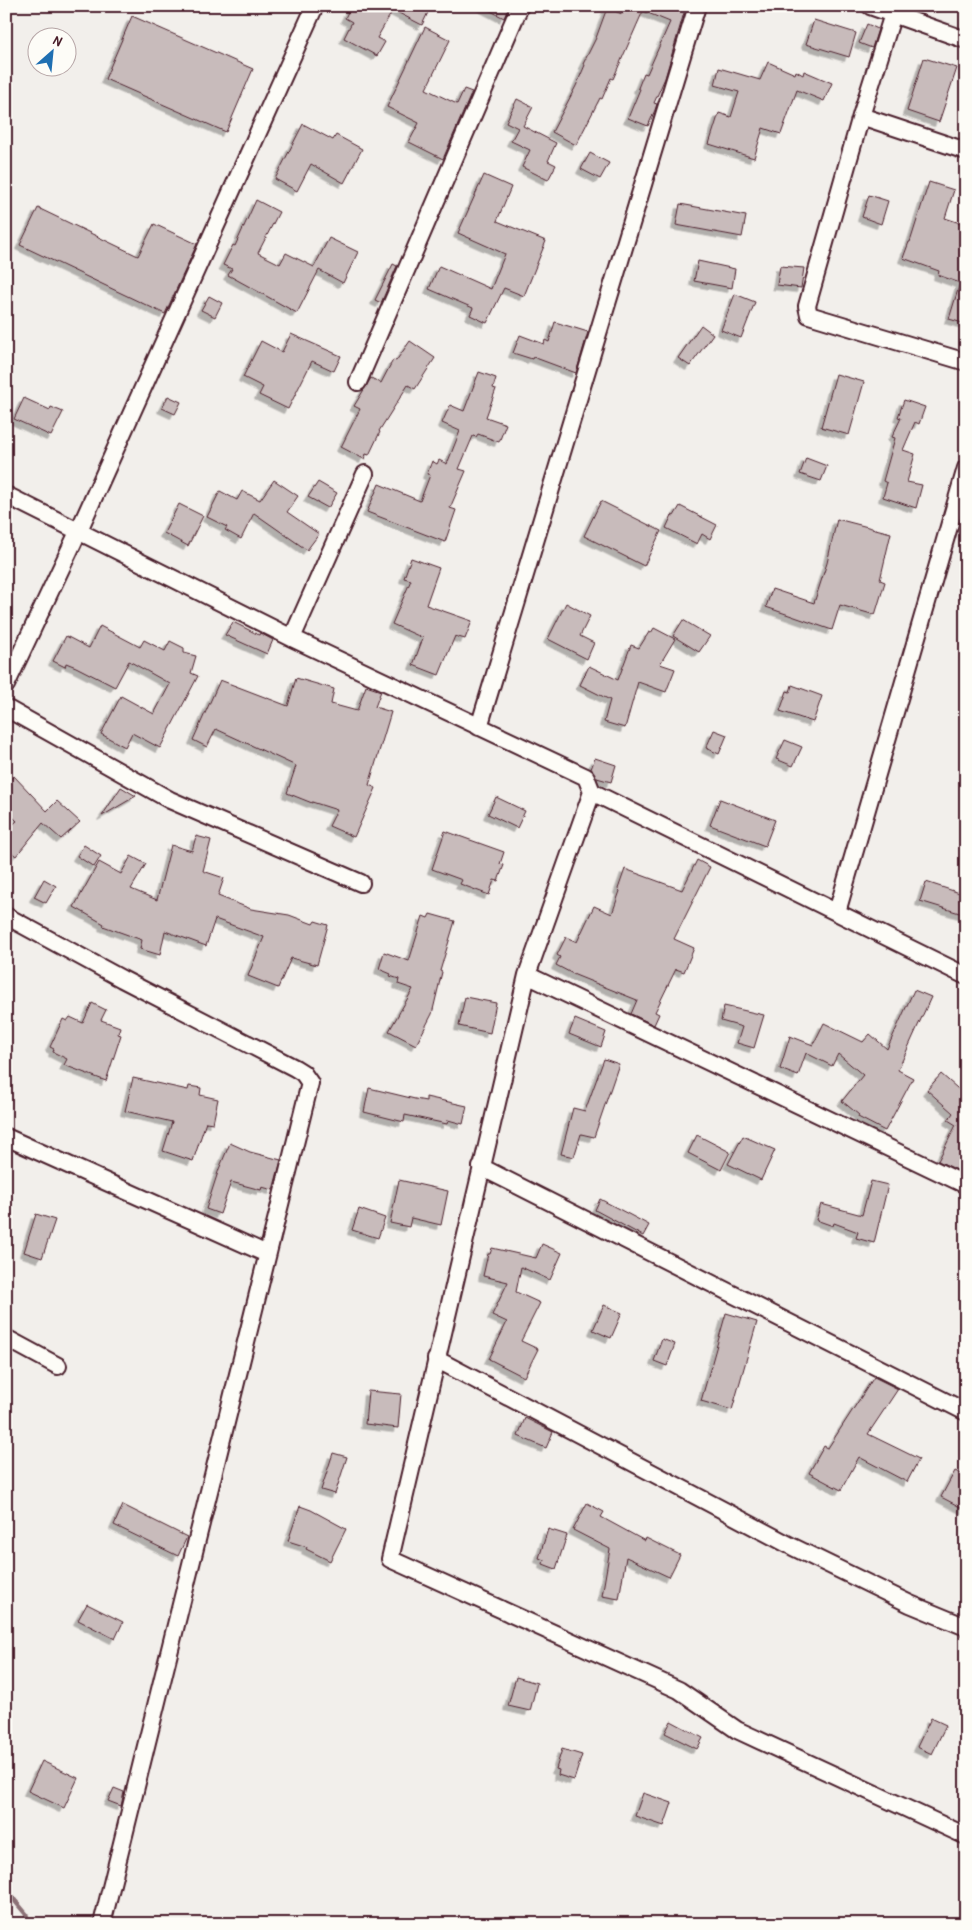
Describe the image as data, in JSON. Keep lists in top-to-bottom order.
{
  "north": "top right"
}
